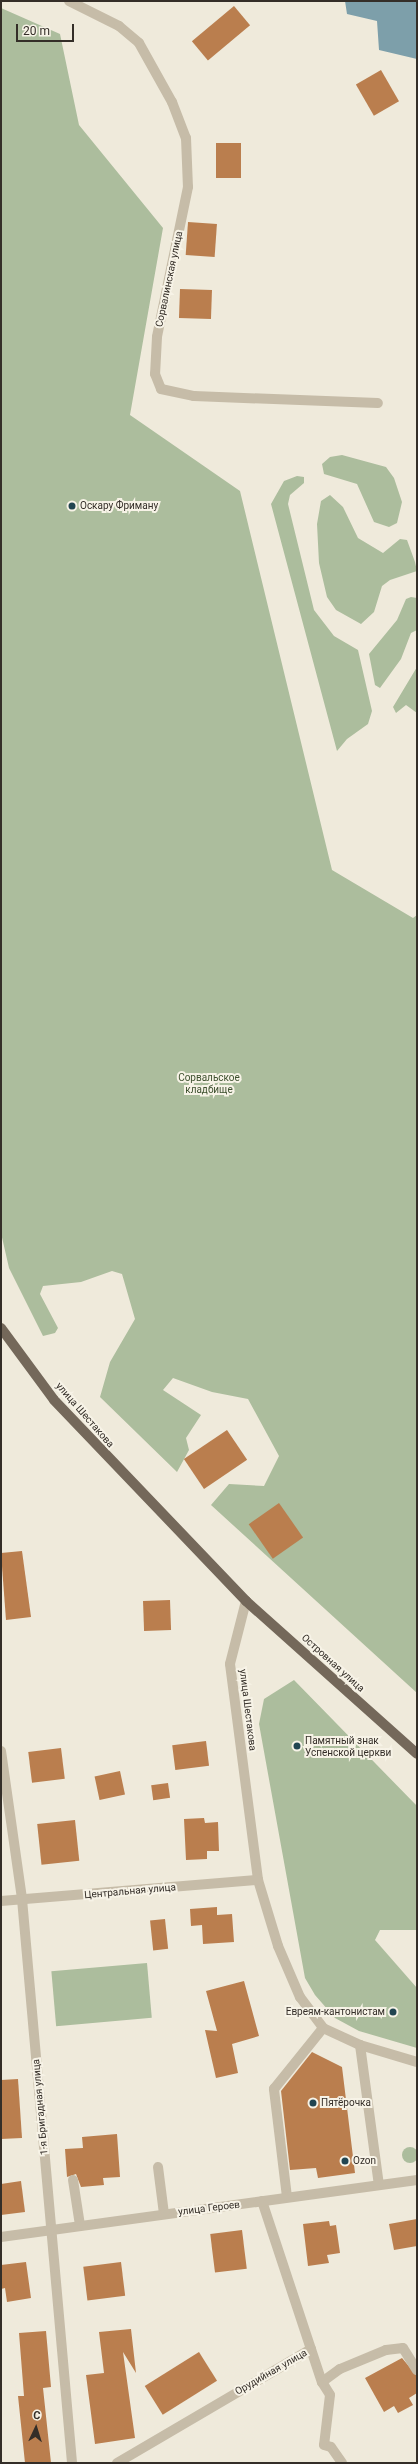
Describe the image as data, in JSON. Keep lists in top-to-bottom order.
{
  "streets": {
    "main road": ["улица Шестакова", "Островная улица"],
    "street": [
      "Сорвалинская улица",
      "Центральная улица",
      "1-я Бригадная улица",
      "улица Героев",
      "Орудийная улица"
    ]
  },
  "crossings": [
    ["улица Шестакова", "Островная улица"],
    ["улица Шестакова", "Центральная улица"],
    ["Центральная улица", "1-я Бригадная улица"],
    ["1-я Бригадная улица", "улица Героев"],
    ["улица Героев", "Орудийная улица"]
  ],
  "parks": ["Сорвальское кладбище"],
  "places": [
    "Оскару Фриману",
    "Памятный знак Успенской церкви",
    "Евреям-кантонистам",
    "Пятёрочка",
    "Ozon"
  ],
  "scale_bar": "20 m",
  "north": "top"
}
